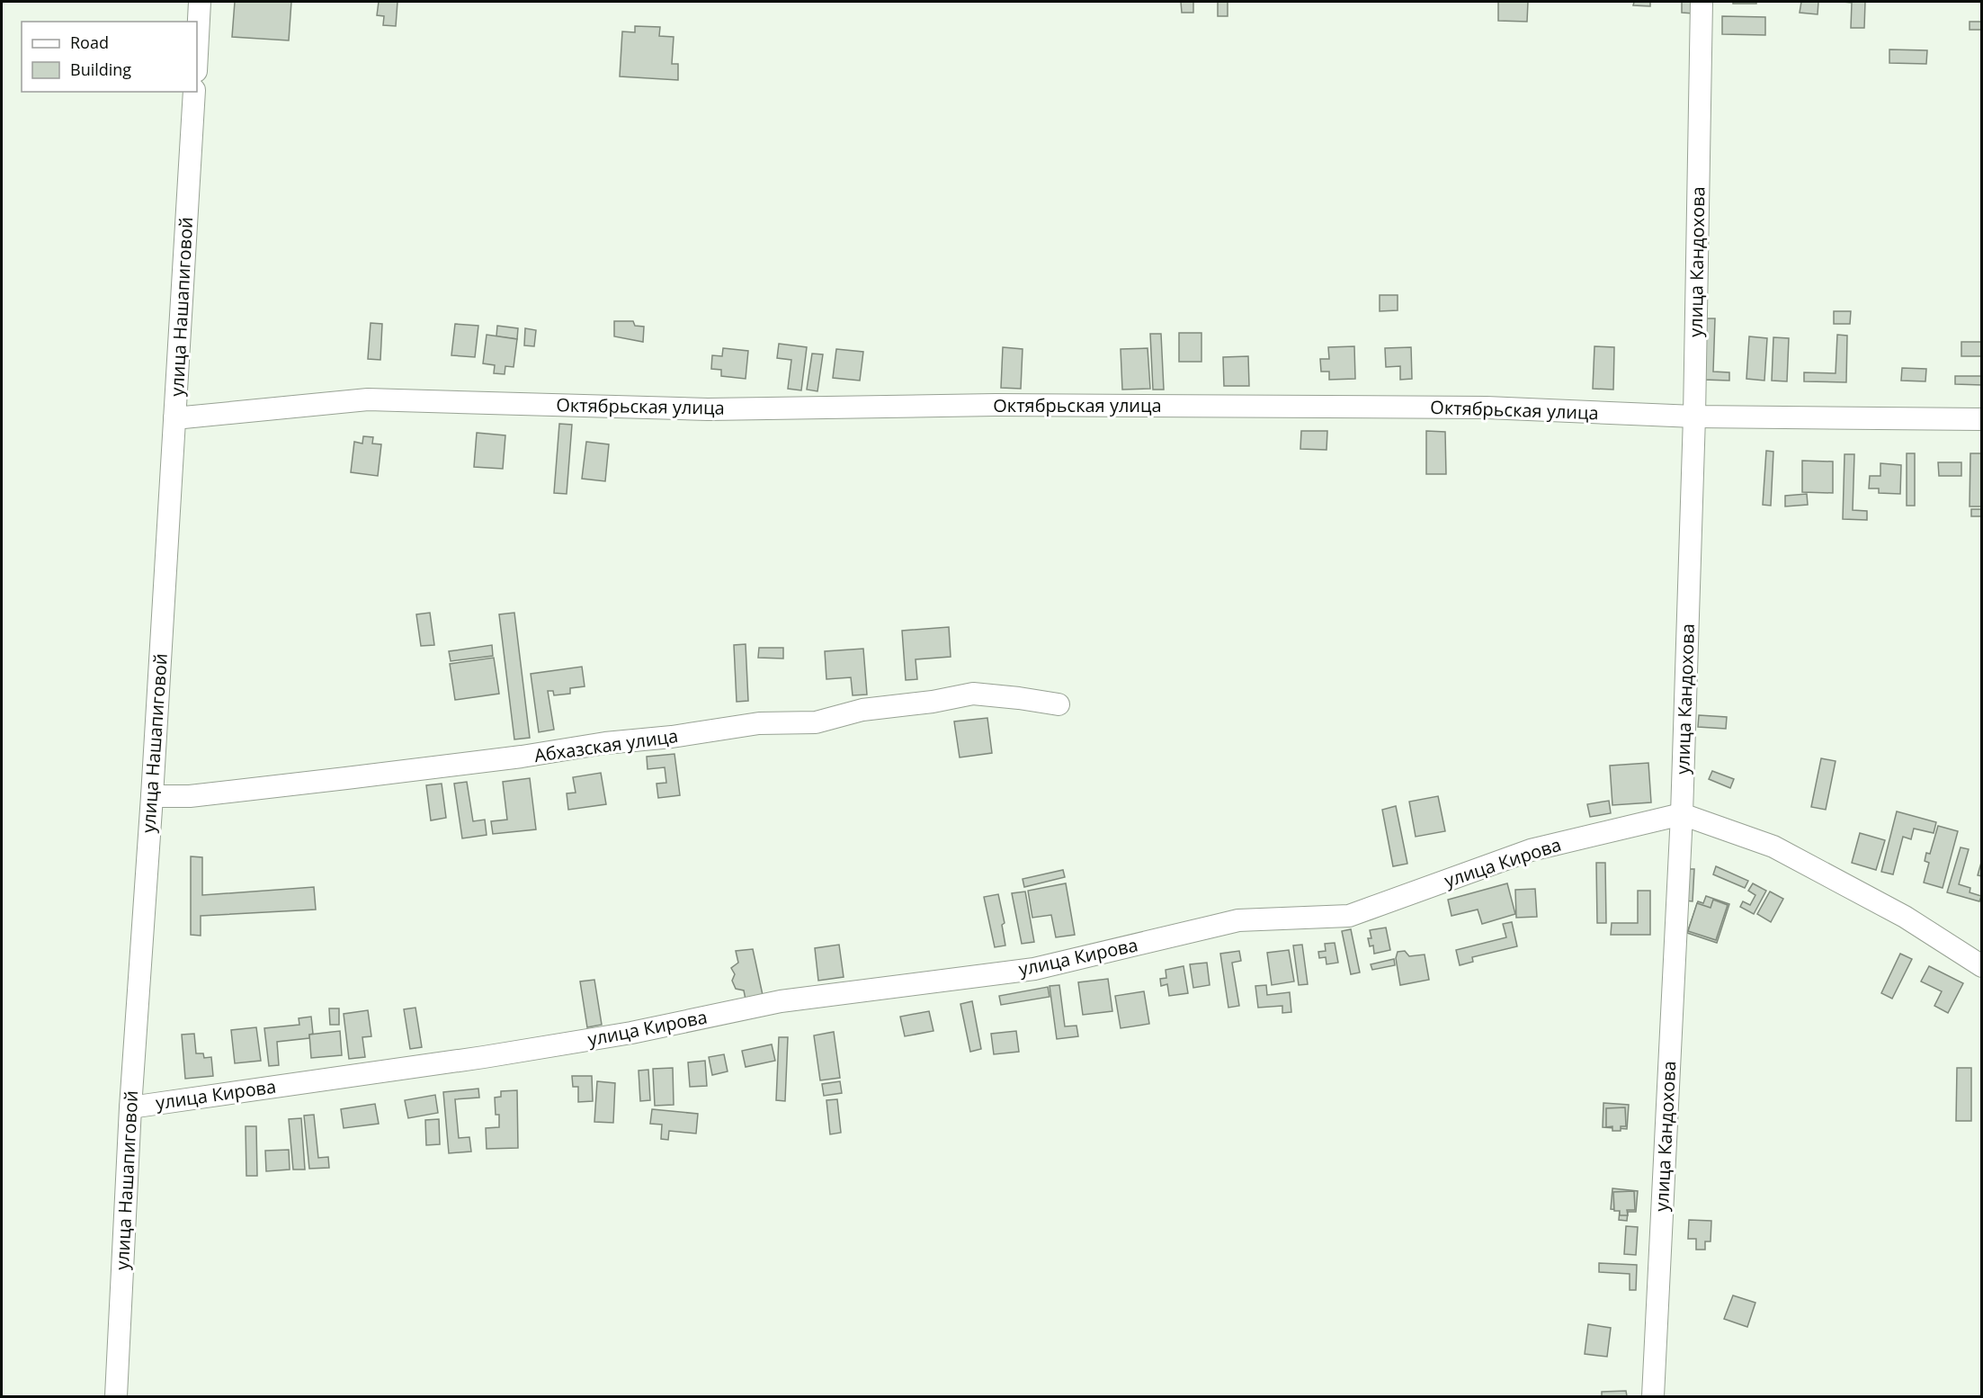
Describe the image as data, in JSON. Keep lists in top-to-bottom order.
{
  "streets": {
    "street": [
      "улица Кандохова",
      "улица Нашапиговой",
      "Октябрьская улица",
      "Абхазская улица",
      "улица Кирова"
    ]
  },
  "crossings": [
    ["улица Кандохова", "Октябрьская улица"],
    ["улица Кандохова", "улица Кирова"],
    ["улица Нашапиговой", "Октябрьская улица"],
    ["улица Нашапиговой", "Абхазская улица"],
    ["улица Нашапиговой", "улица Кирова"]
  ],
  "legend": ["Road", "Building"]
}
